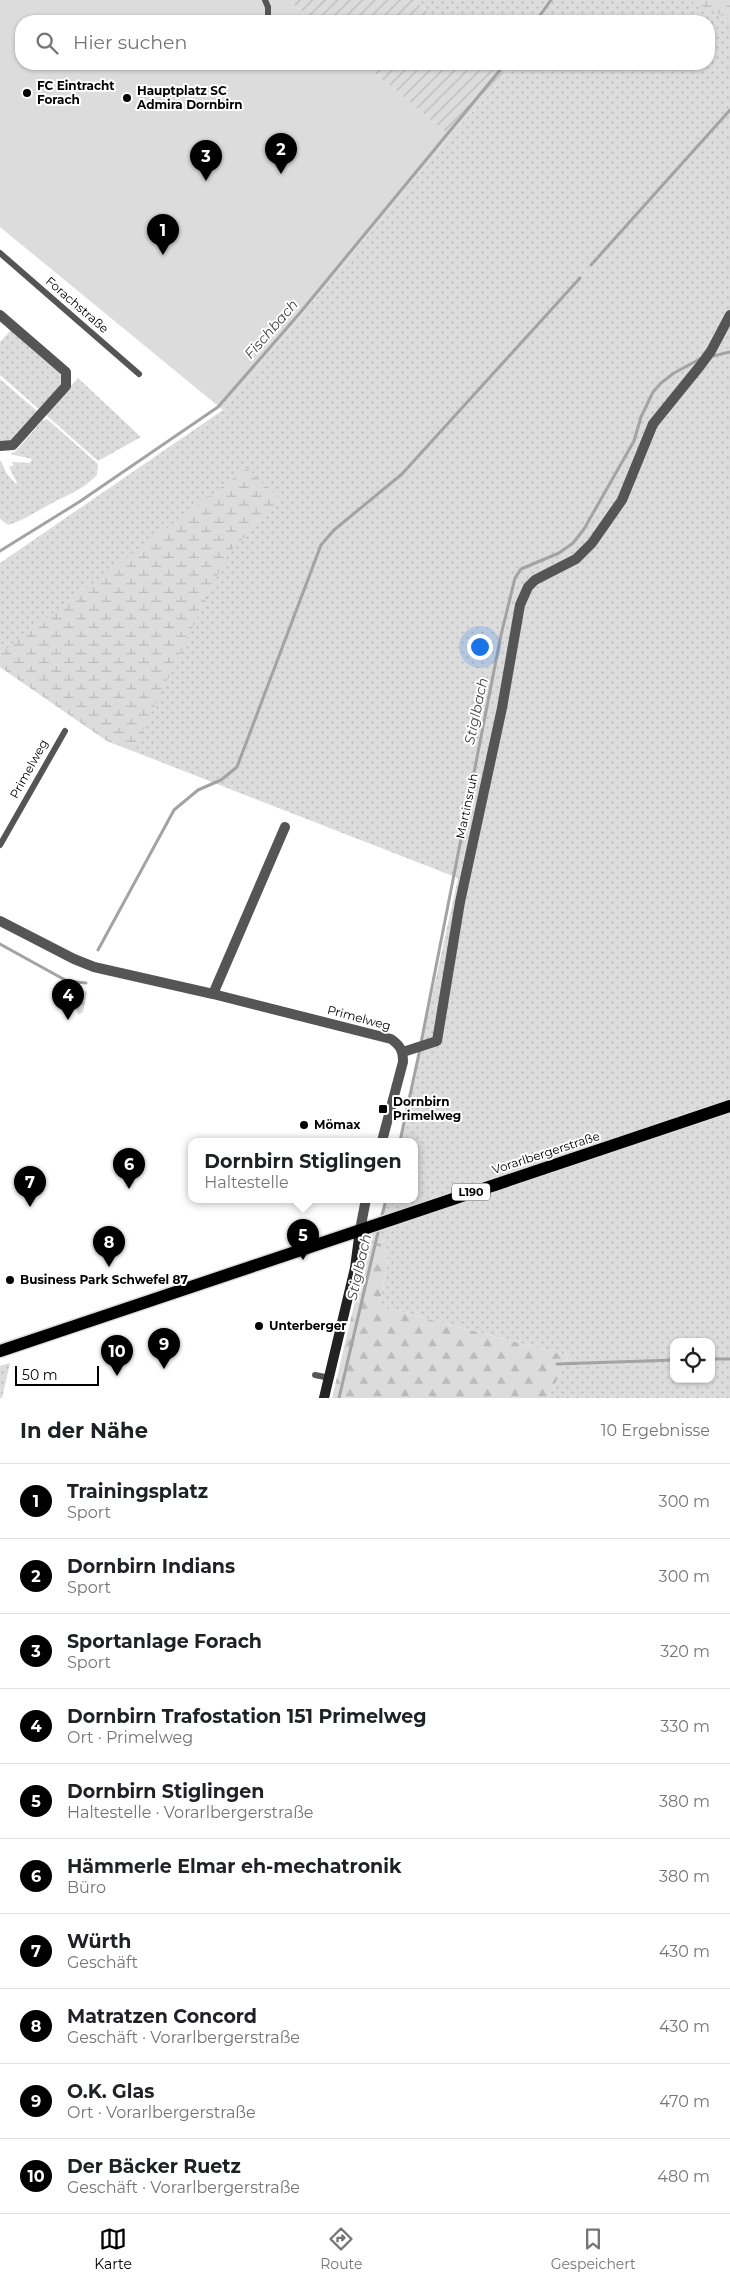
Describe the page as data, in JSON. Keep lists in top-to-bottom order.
{
  "streets": {
    "main road": ["Vorarlbergerstraße", "L190"],
    "street": ["Primelweg", "Martinsruh"],
    "lane": ["Forachstraße"]
  },
  "crossings": [
    ["Primelweg", "Martinsruh"]
  ],
  "water": ["Fischbach", "Stiglbach"],
  "places": {
    "other": [
      "FC Eintracht Forach",
      "Hauptplatz SC Admira Dornbirn",
      "Mömax",
      "Business Park Schwefel 87",
      "Unterberger"
    ],
    "transit": ["Dornbirn Primelweg"]
  },
  "scale_bar": "50 m",
  "page": {
    "search": "Hier suchen",
    "pins": [
      "2",
      "3",
      "1",
      "4",
      "6",
      "7",
      "5",
      "8",
      "9",
      "10"
    ],
    "popup": ["Dornbirn Stiglingen", "Haltestelle"],
    "scale": "50 m",
    "heading": ["In der Nähe", "10 Ergebnisse"],
    "list": [
      {
        "mark": "1",
        "name": "Trainingsplatz",
        "note": "Sport",
        "value": "300 m"
      },
      {
        "mark": "2",
        "name": "Dornbirn Indians",
        "note": "Sport",
        "value": "300 m"
      },
      {
        "mark": "3",
        "name": "Sportanlage Forach",
        "note": "Sport",
        "value": "320 m"
      },
      {
        "mark": "4",
        "name": "Dornbirn Trafostation 151 Primelweg",
        "note": "Ort · Primelweg",
        "value": "330 m"
      },
      {
        "mark": "5",
        "name": "Dornbirn Stiglingen",
        "note": "Haltestelle · Vorarlbergerstraße",
        "value": "380 m"
      },
      {
        "mark": "6",
        "name": "Hämmerle Elmar eh-mechatronik",
        "note": "Büro",
        "value": "380 m"
      },
      {
        "mark": "7",
        "name": "Würth",
        "note": "Geschäft",
        "value": "430 m"
      },
      {
        "mark": "8",
        "name": "Matratzen Concord",
        "note": "Geschäft · Vorarlbergerstraße",
        "value": "430 m"
      },
      {
        "mark": "9",
        "name": "O.K. Glas",
        "note": "Ort · Vorarlbergerstraße",
        "value": "470 m"
      },
      {
        "mark": "10",
        "name": "Der Bäcker Ruetz",
        "note": "Geschäft · Vorarlbergerstraße",
        "value": "480 m"
      }
    ],
    "nav": ["Karte", "Route", "Gespeichert"]
  }
}
